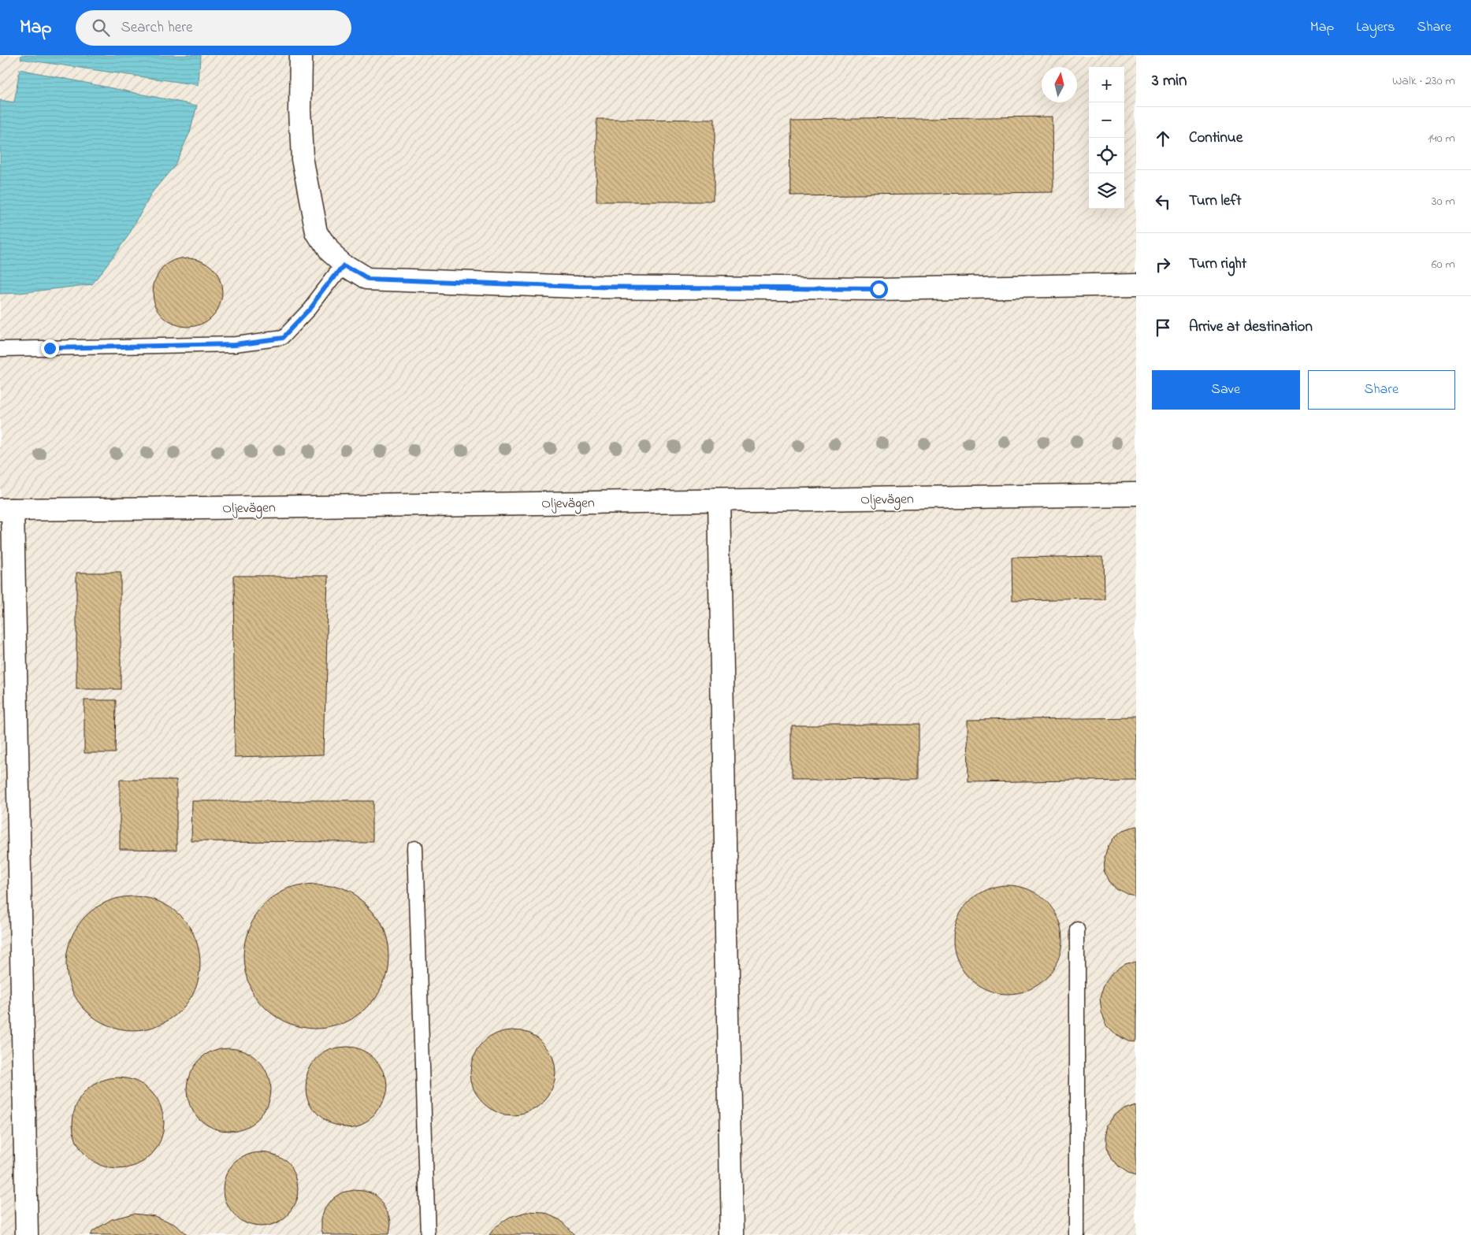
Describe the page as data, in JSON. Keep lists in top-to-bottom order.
{
  "streets": {
    "street": ["Oljevägen"]
  },
  "north": "top",
  "page": {
    "header": "Map",
    "search": "Search here",
    "nav": ["Map", "Layers", "Share"],
    "heading": ["3 min", "Walk · 230 m"],
    "map_buttons": ["+", "−"],
    "list": [
      ["Continue", "140 m"],
      ["Turn left", "30 m"],
      ["Turn right", "60 m"],
      "Arrive at destination"
    ],
    "buttons": ["Save", "Share"]
  }
}
